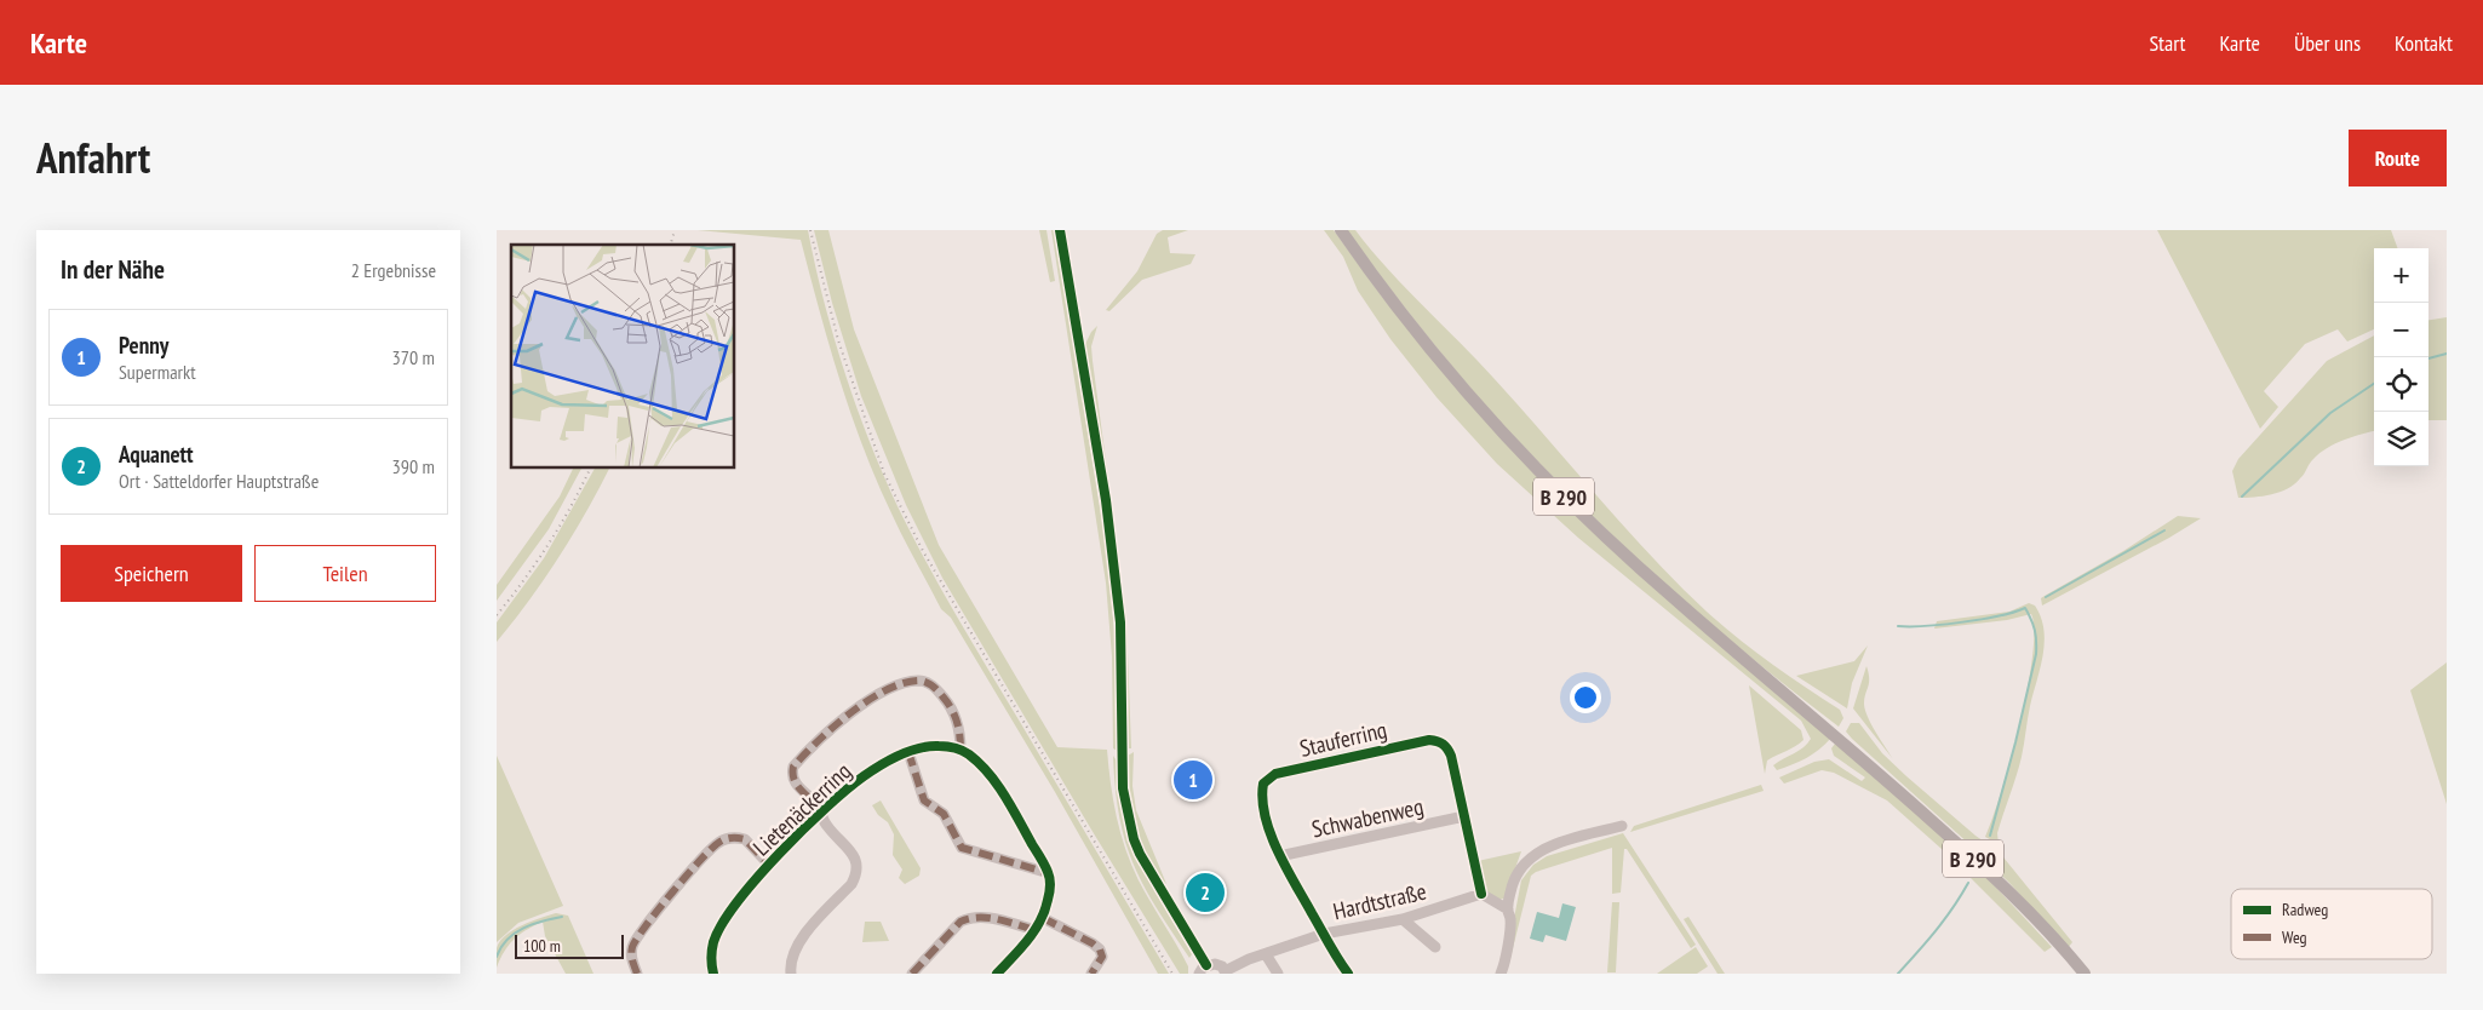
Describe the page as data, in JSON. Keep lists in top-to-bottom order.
{
  "streets": {
    "main road": ["B 290"],
    "street": [
      "Stauferring",
      "Lietenäckerring",
      "Schwabenweg",
      "Hardtstraße"
    ]
  },
  "crossings": [
    ["Stauferring", "Schwabenweg"],
    ["Stauferring", "Hardtstraße"]
  ],
  "legend": ["Radweg", "Weg"],
  "scale_bar": "100 m",
  "page": {
    "header": "Karte",
    "nav": [
      "Start",
      "Karte",
      "Über uns",
      "Kontakt"
    ],
    "title": "Anfahrt",
    "buttons": [
      "Route",
      ["Speichern", "Teilen"]
    ],
    "heading": ["In der Nähe", "2 Ergebnisse"],
    "map_buttons": ["+", "−"],
    "list": [
      {
        "mark": "1",
        "name": "Penny",
        "note": "Supermarkt",
        "value": "370 m"
      },
      {
        "mark": "2",
        "name": "Aquanett",
        "note": "Ort · Satteldorfer Hauptstraße",
        "value": "390 m"
      }
    ],
    "pins": ["1", "2"],
    "scale": "100 m"
  }
}
